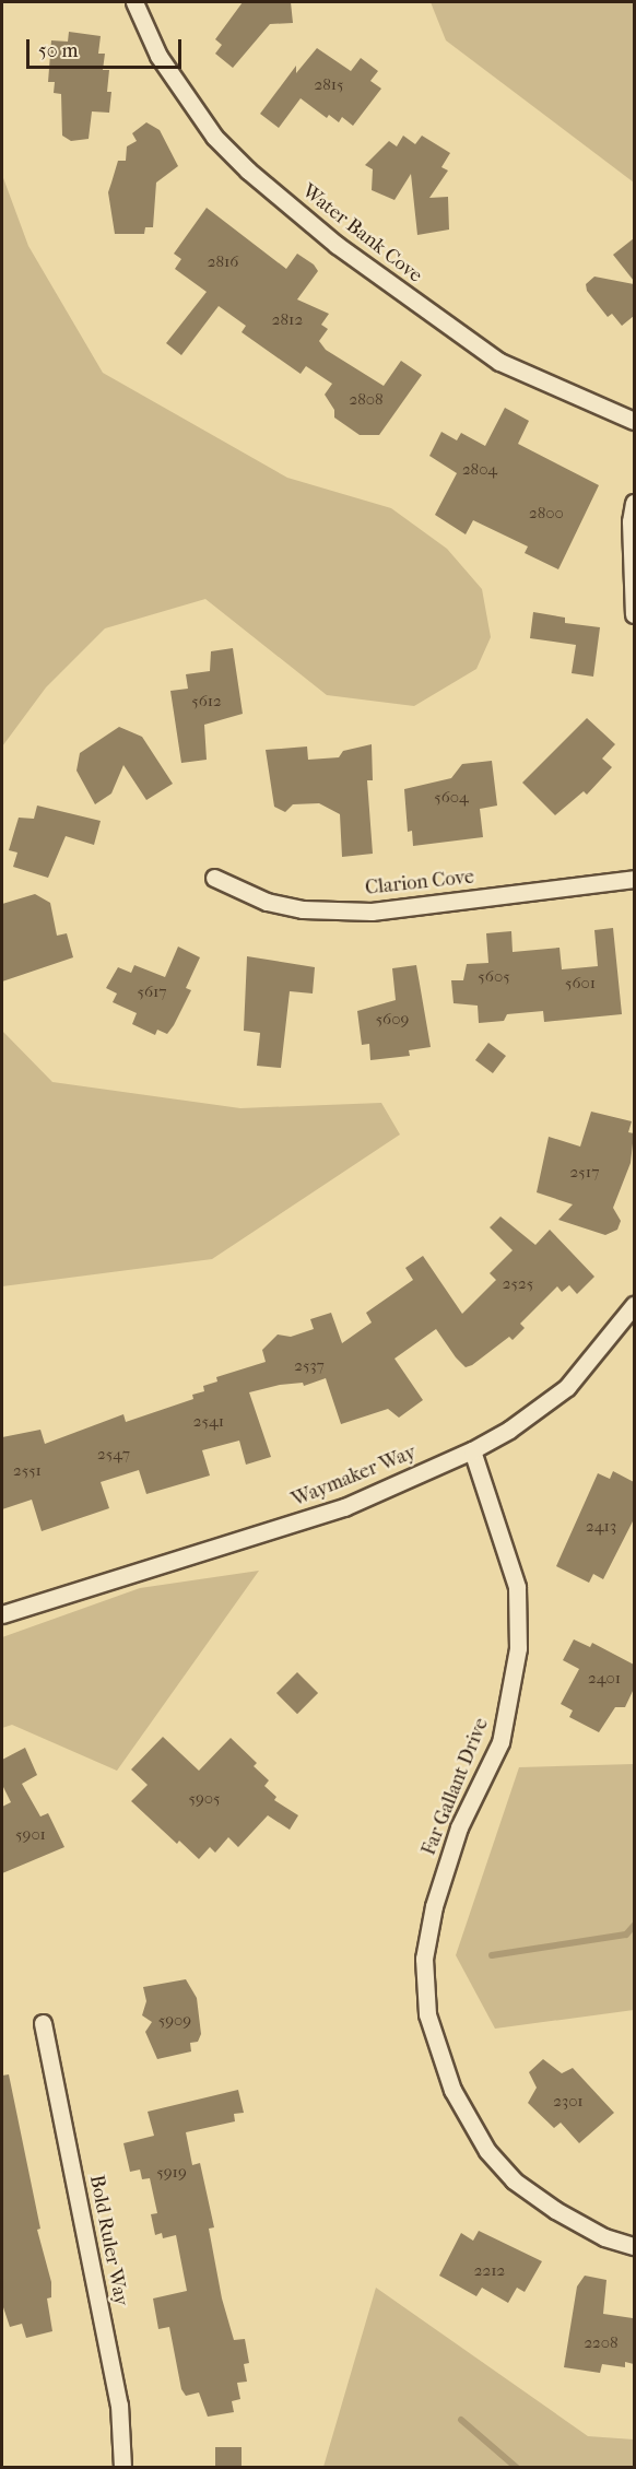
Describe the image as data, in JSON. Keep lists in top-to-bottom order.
{
  "streets": {
    "street": [
      "Water Bank Cove",
      "Clarion Cove",
      "Waymaker Way",
      "Far Gallant Drive",
      "Bold Ruler Way"
    ]
  },
  "crossings": [
    ["Waymaker Way", "Far Gallant Drive"]
  ],
  "house_numbers": [
    "2815",
    "2816",
    "2812",
    "2808",
    "2804",
    "2800",
    "5612",
    "5604",
    "5605",
    "5601",
    "5617",
    "5609",
    "2517",
    "2525",
    "2537",
    "2541",
    "2547",
    "2551",
    "2413",
    "2401",
    "5905",
    "5901",
    "5909",
    "2301",
    "5919",
    "2212",
    "2208"
  ],
  "scale_bar": "50 m"
}
